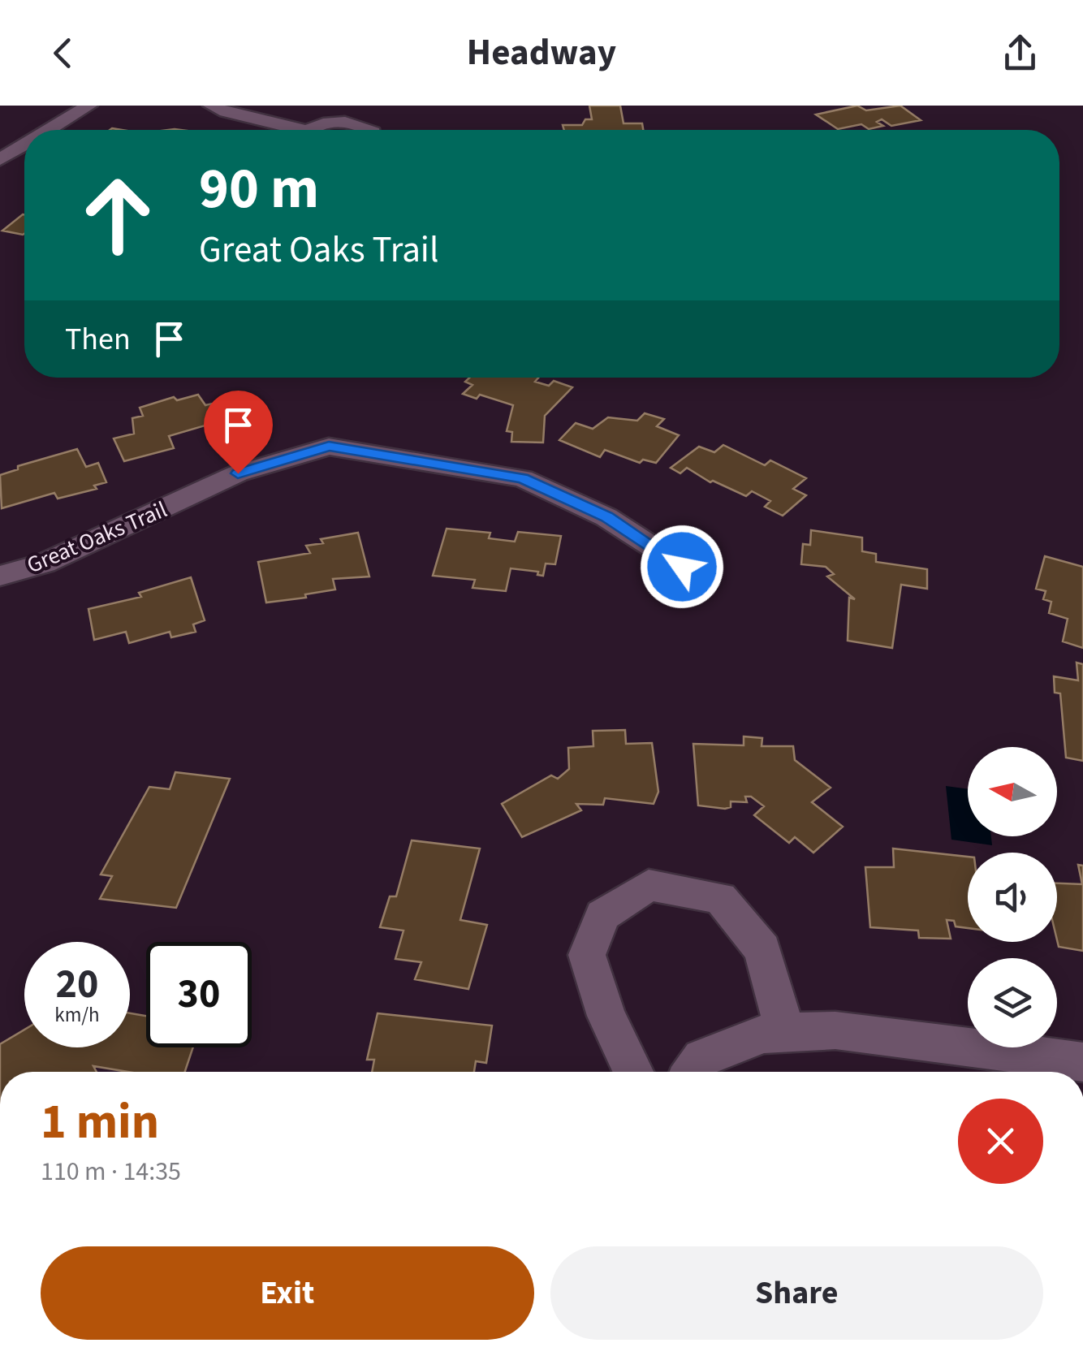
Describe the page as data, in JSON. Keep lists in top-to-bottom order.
{
  "streets": {
    "street": ["Great Oaks Trail"]
  },
  "north": "left",
  "page": {
    "header": "Headway",
    "turn": ["90 m", "Great Oaks Trail"],
    "then": "Then",
    "speed": "20 km/h",
    "limit": "30",
    "heading": ["1 min", "110 m · 14:35"],
    "buttons": ["Exit", "Share"]
  }
}
